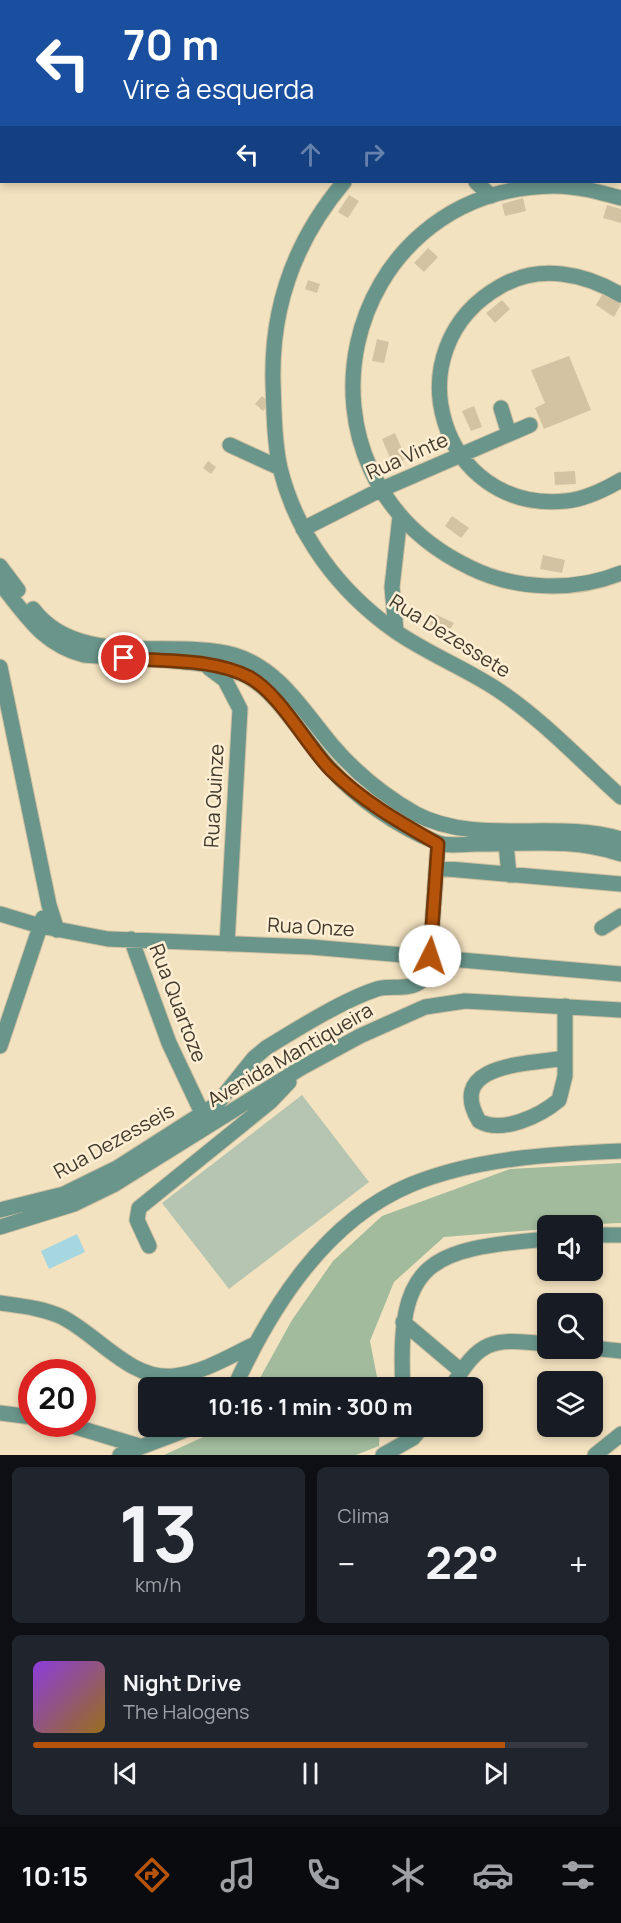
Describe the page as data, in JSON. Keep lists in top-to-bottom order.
{
  "streets": {
    "street": [
      "Rua Vinte",
      "Rua Dezessete",
      "Rua Quinze",
      "Rua Onze",
      "Rua Quartoze",
      "Avenida Mantiqueira",
      "Rua Dezesseis"
    ]
  },
  "crossings": [
    ["Rua Vinte", "Rua Dezessete"],
    ["Rua Quinze", "Rua Onze"],
    ["Rua Onze", "Rua Quartoze"],
    ["Rua Onze", "Rua Dezesseis"],
    ["Rua Quartoze", "Rua Dezesseis"]
  ],
  "page": {
    "turn": ["70 m", "Vire à esquerda"],
    "limit": "20",
    "trip": "10:16 · 1 min · 300 m",
    "tile": [
      ["13", "km/h"],
      "Clima"
    ],
    "heat": ["−", "22°", "+"],
    "song": ["Night Drive", "The Halogens"],
    "tabs": "10:15"
  }
}
